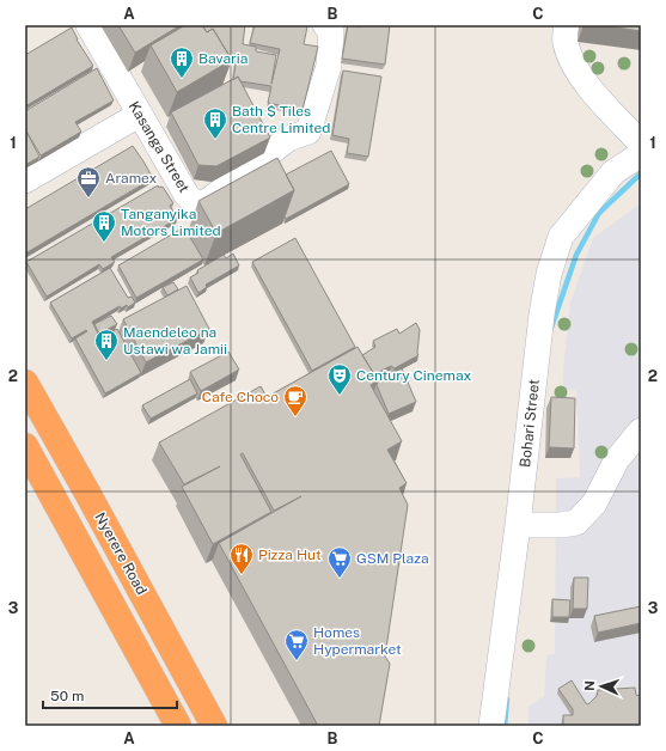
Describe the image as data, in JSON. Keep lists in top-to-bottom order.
{
  "streets": {
    "highway": ["Nyerere Road"],
    "street": ["Kasanga Street", "Bohari Street"]
  },
  "places": {
    "building": [
      "Bavaria",
      "Bath $ Tiles Centre Limited",
      "Tanganyika Motors Limited",
      "Maendeleo na Ustawi wa Jamii"
    ],
    "office": ["Aramex"],
    "theatre": ["Century Cinemax"],
    "cafe": ["Cafe Choco"],
    "restaurant": ["Pizza Hut"],
    "supermarket": ["GSM Plaza", "Homes Hypermarket"]
  },
  "scale_bar": "50 m",
  "north": "left",
  "grid": {
    "columns": ["A", "B", "C"],
    "rows": ["1", "2", "3"]
  }
}
